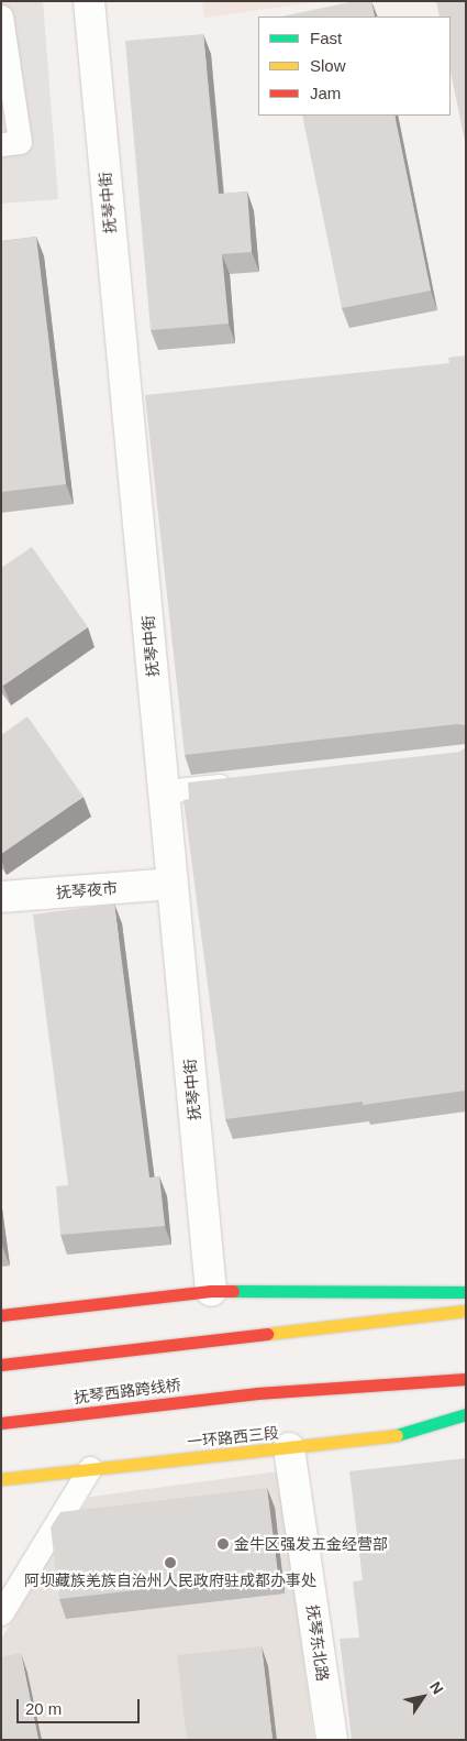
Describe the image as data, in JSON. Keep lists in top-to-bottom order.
{
  "streets": {
    "main road": ["抚琴西路跨线桥", "一环路西三段"],
    "street": ["抚琴中街", "抚琴夜市", "抚琴东北路"]
  },
  "crossings": [
    ["抚琴中街", "抚琴夜市"],
    ["一环路西三段", "抚琴东北路"]
  ],
  "places": ["金牛区强发五金经营部", "阿坝藏族羌族自治州人民政府驻成都办事处"],
  "legend": ["Fast", "Slow", "Jam"],
  "scale_bar": "20 m",
  "north": "top right"
}
